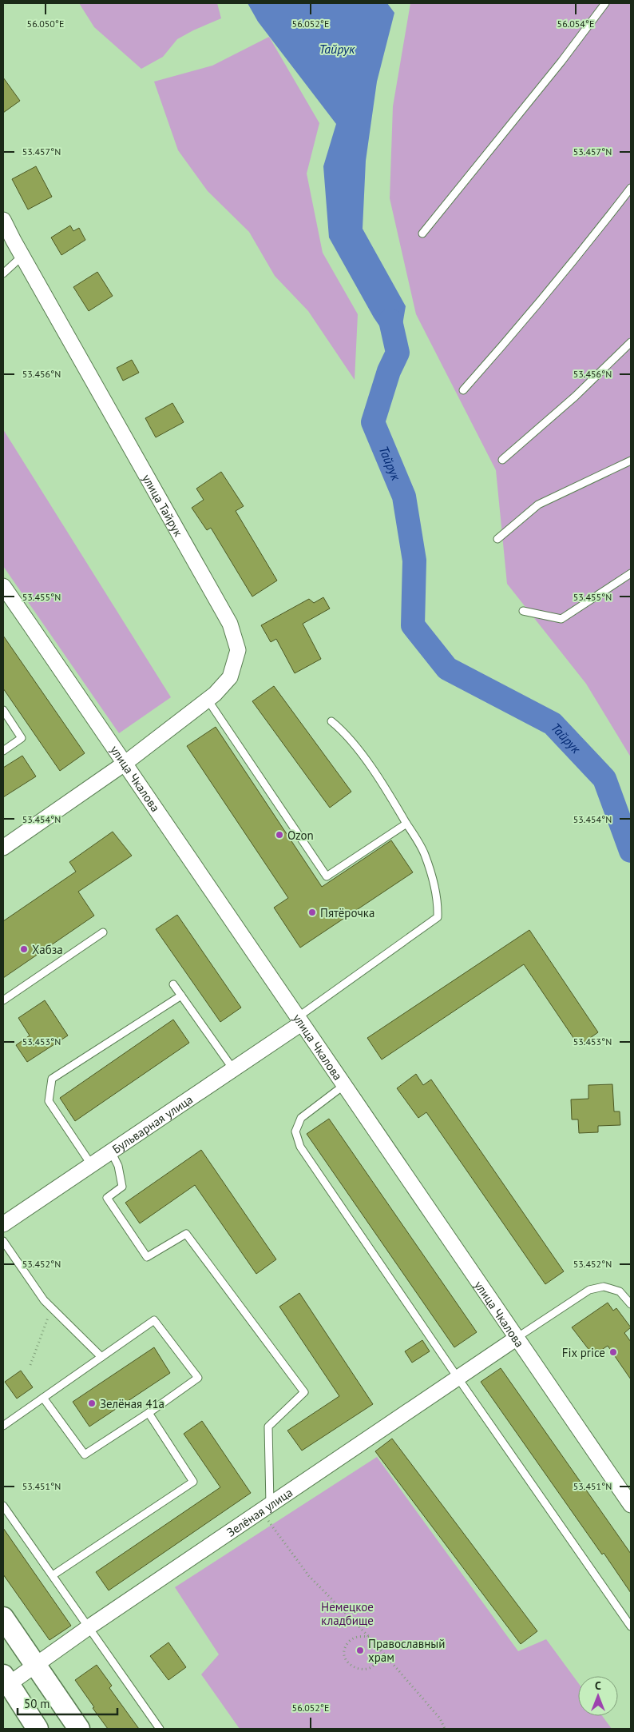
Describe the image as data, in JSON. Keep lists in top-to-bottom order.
{
  "streets": {
    "street": [
      "улица Тайрук",
      "улица Чкалова",
      "Бульварная улица",
      "Зелёная улица"
    ]
  },
  "crossings": [
    ["улица Тайрук", "улица Чкалова"],
    ["улица Чкалова", "Бульварная улица"],
    ["улица Чкалова", "Зелёная улица"]
  ],
  "water": ["Тайрук"],
  "parks": ["Немецкое кладбище"],
  "places": [
    "Ozon",
    "Пятёрочка",
    "Хабза",
    "Fix price",
    "Зелёная 41а",
    "Православный храм"
  ],
  "scale_bar": "50 m",
  "north": "top",
  "coordinates": [
    "56.050°E",
    "56.052°E",
    "56.054°E",
    "53.457°N",
    "53.456°N",
    "53.455°N",
    "53.454°N",
    "53.453°N",
    "53.452°N",
    "53.451°N"
  ]
}
